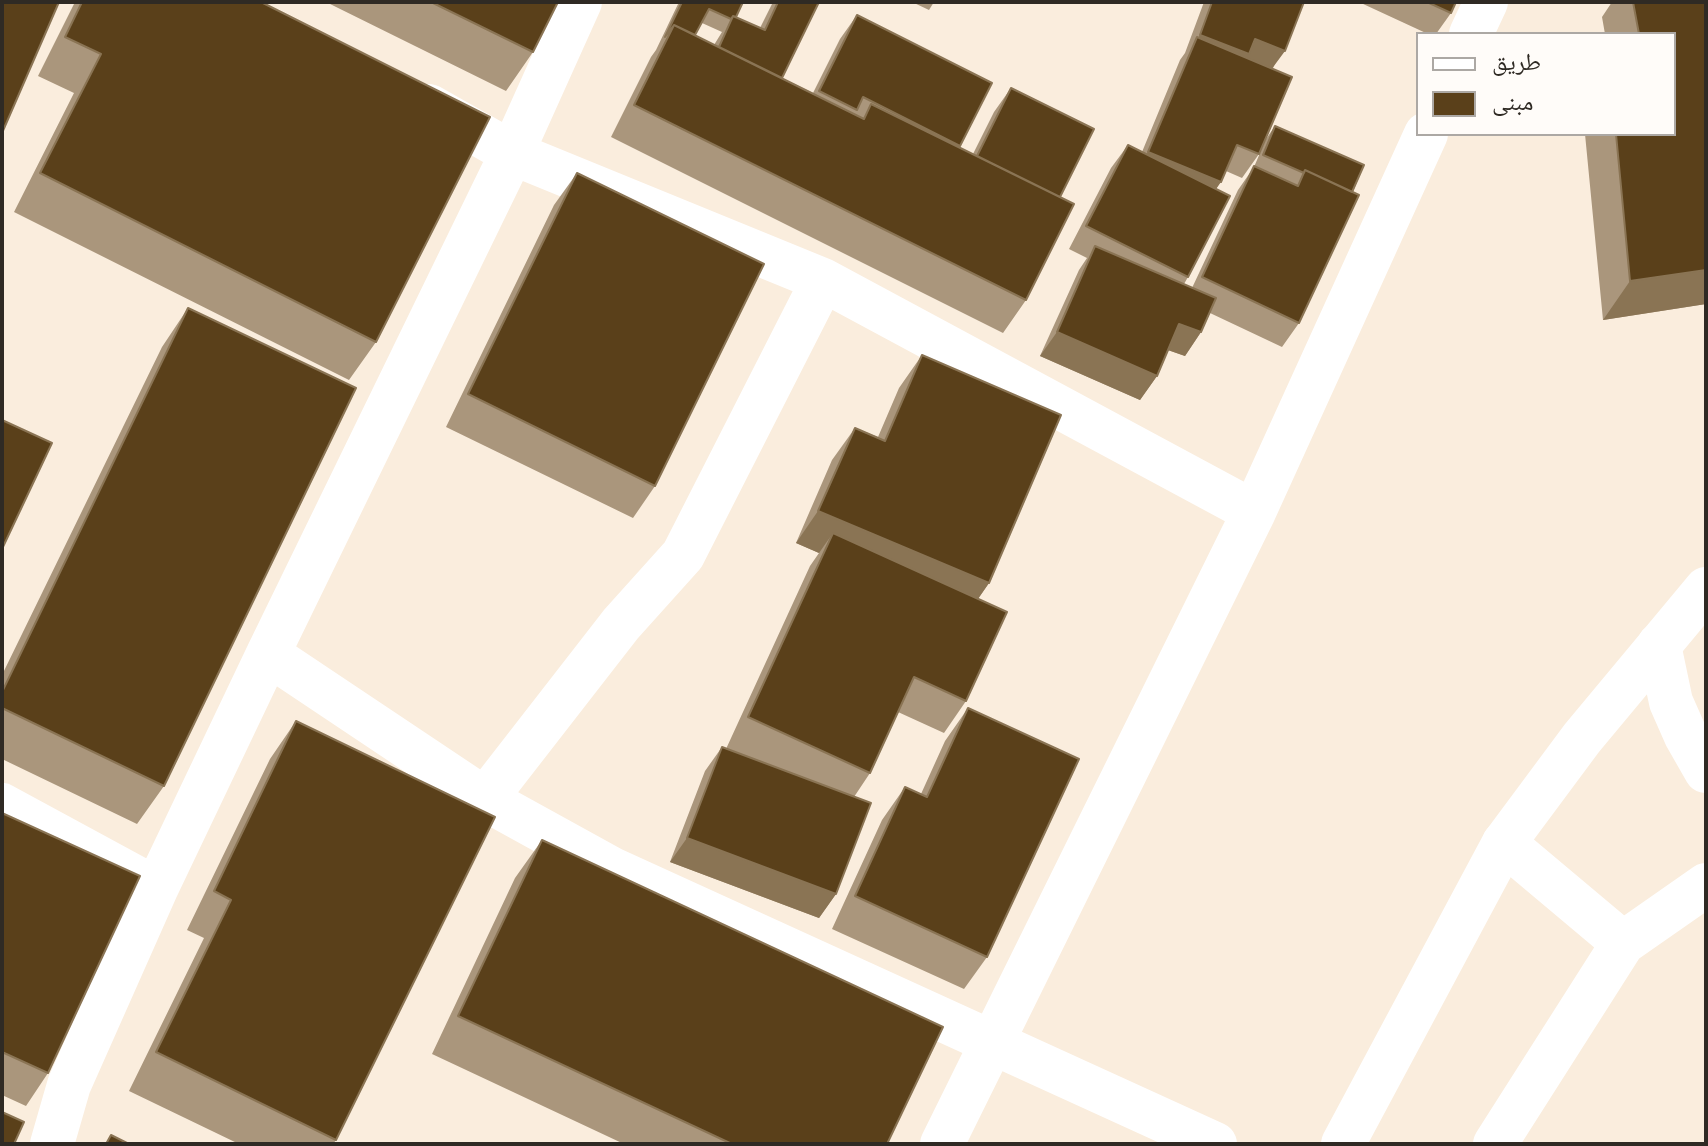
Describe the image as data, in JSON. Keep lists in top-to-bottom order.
{
  "legend": ["طريق", "مبنى"]
}
